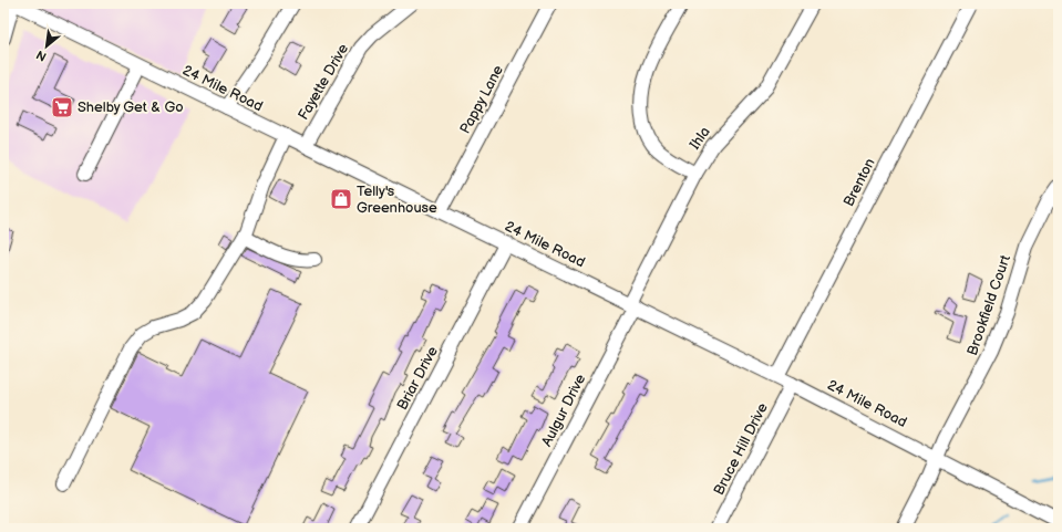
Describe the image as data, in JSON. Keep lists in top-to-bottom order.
{
  "streets": {
    "street": [
      "Fayette Drive",
      "24 Mile Road",
      "Pappy Lane",
      "Ihla",
      "Brenton",
      "Brookfield Court",
      "Briar Drive",
      "Aulgur Drive",
      "Bruce Hill Drive"
    ]
  },
  "crossings": [
    ["Fayette Drive", "24 Mile Road"],
    ["24 Mile Road", "Pappy Lane"],
    ["24 Mile Road", "Ihla"],
    ["24 Mile Road", "Brenton"],
    ["24 Mile Road", "Brookfield Court"],
    ["24 Mile Road", "Briar Drive"],
    ["24 Mile Road", "Aulgur Drive"],
    ["24 Mile Road", "Bruce Hill Drive"],
    ["Ihla", "Aulgur Drive"]
  ],
  "places": {
    "supermarket": ["Shelby Get & Go"],
    "shop": ["Telly's Greenhouse"]
  },
  "north": "bottom left"
}
